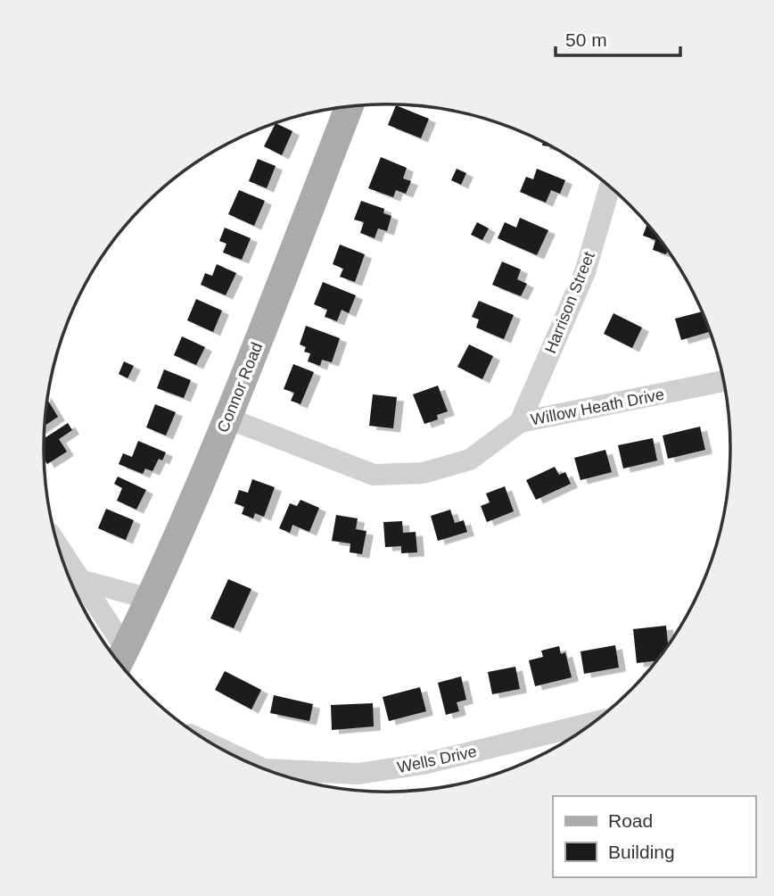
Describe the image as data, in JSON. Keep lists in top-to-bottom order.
{
  "streets": {
    "main road": ["Connor Road"],
    "street": ["Harrison Street", "Willow Heath Drive", "Wells Drive"]
  },
  "crossings": [
    ["Harrison Street", "Willow Heath Drive"],
    ["Connor Road", "Willow Heath Drive"]
  ],
  "legend": ["Road", "Building"],
  "scale_bar": "50 m"
}
